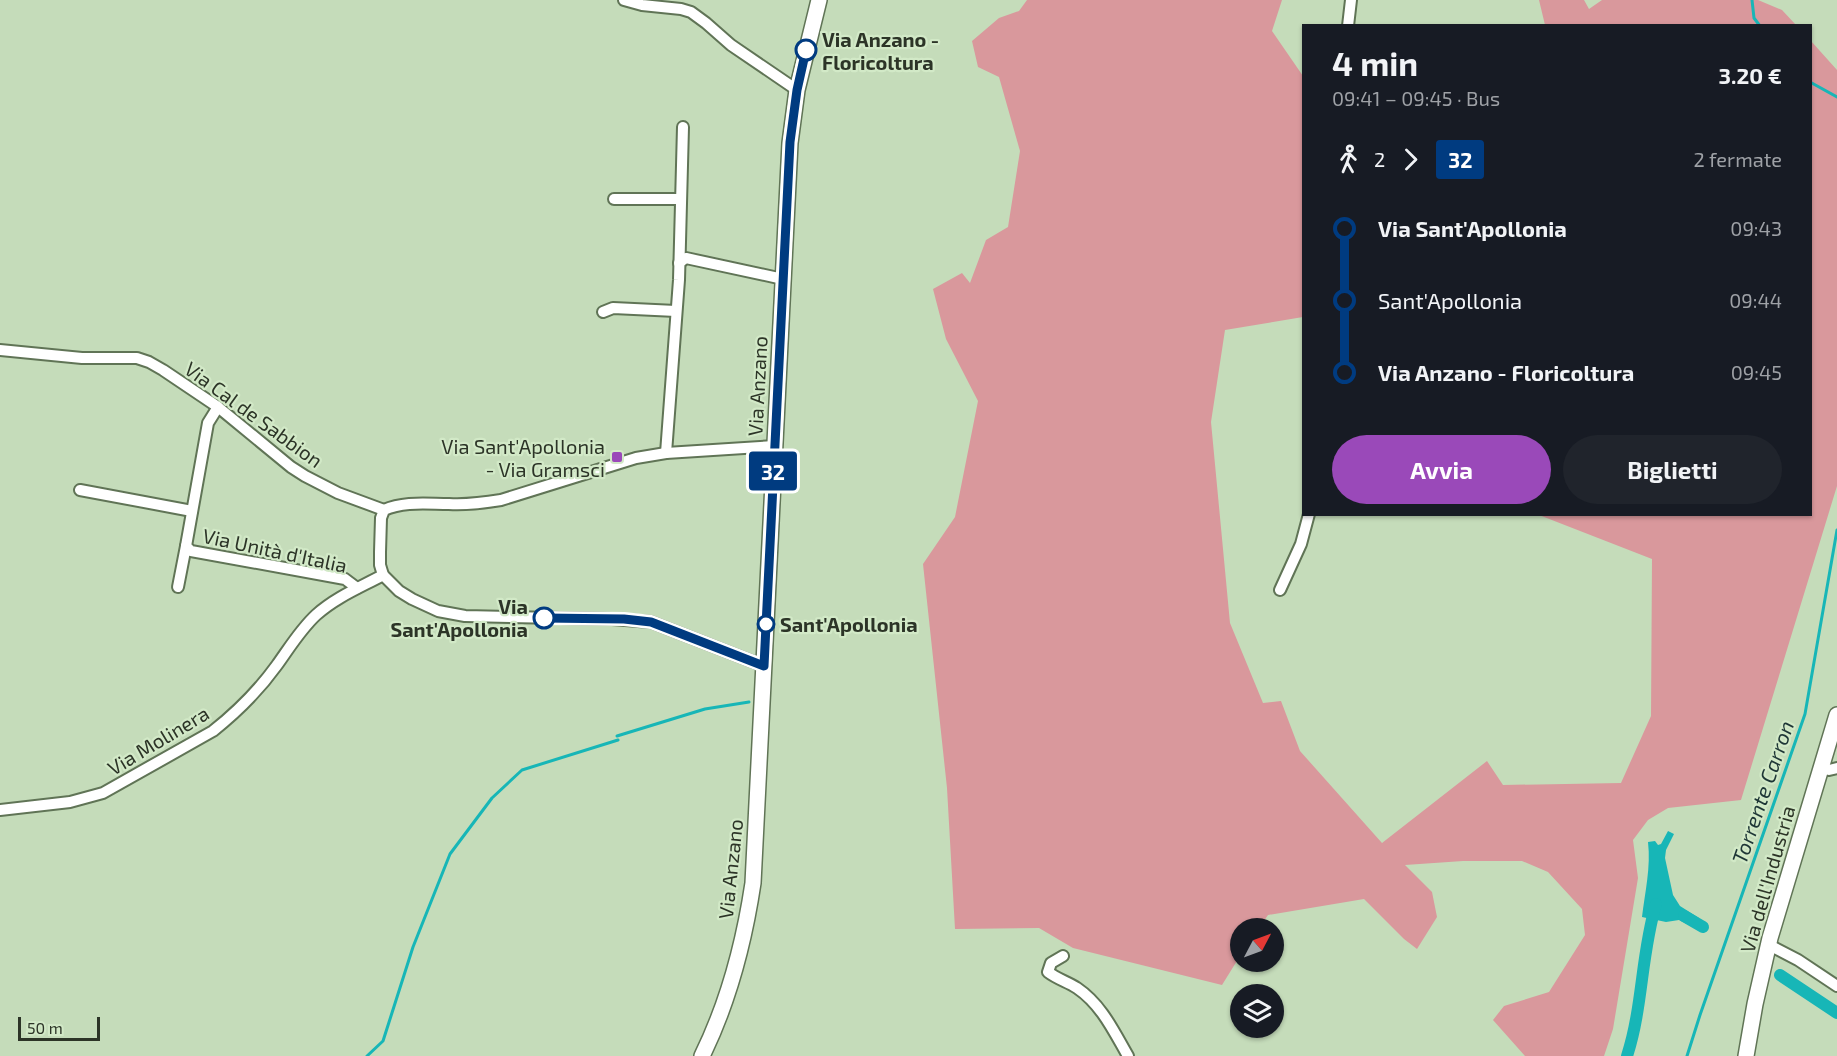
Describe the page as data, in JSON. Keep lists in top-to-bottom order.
{
  "streets": {
    "main road": ["Via Anzano", "Via dell'Industria"],
    "street": ["Via Cal de Sabbion", "Via Unità d'Italia", "Via Molinera"]
  },
  "crossings": [
    ["Via Cal de Sabbion", "Via Unità d'Italia"],
    ["Via Unità d'Italia", "Via Molinera"]
  ],
  "water": ["Torrente Carron"],
  "places": {
    "other": ["Via Anzano - Floricoltura", "Via Sant'Apollonia", "Sant'Apollonia"],
    "transit": ["Via Sant'Apollonia - Via Gramsci"]
  },
  "lines": ["bus line 32"],
  "scale_bar": "50 m",
  "north": "top right",
  "page": {
    "on_map": "32",
    "heading": ["4 min", "09:41 – 09:45 · Bus", "3.20 €"],
    "legs": ["2", "32", "2 fermate"],
    "list": [
      {
        "name": "Via Sant'Apollonia",
        "value": "09:43"
      },
      {
        "name": "Sant'Apollonia",
        "value": "09:44"
      },
      {
        "name": "Via Anzano - Floricoltura",
        "value": "09:45"
      }
    ],
    "buttons": ["Avvia", "Biglietti"],
    "scale": "50 m"
  }
}
